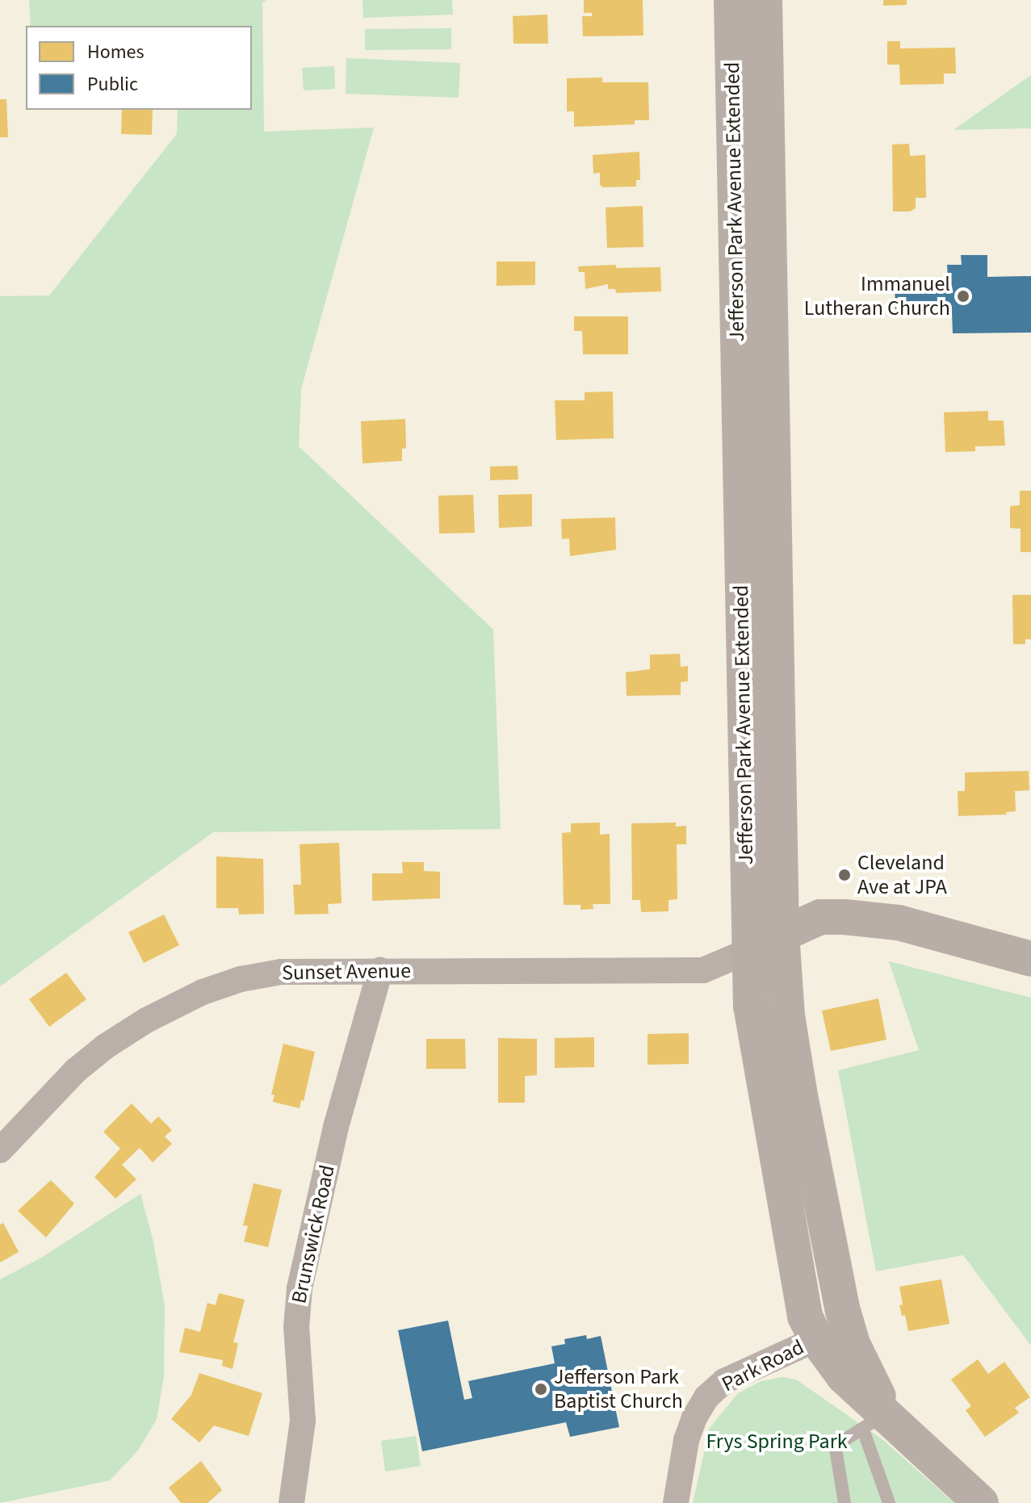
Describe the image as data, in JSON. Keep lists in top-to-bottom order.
{
  "streets": {
    "street": [
      "Jefferson Park Avenue Extended",
      "Sunset Avenue",
      "Brunswick Road",
      "Park Road"
    ]
  },
  "crossings": [
    ["Jefferson Park Avenue Extended", "Sunset Avenue"],
    ["Jefferson Park Avenue Extended", "Park Road"],
    ["Sunset Avenue", "Brunswick Road"]
  ],
  "parks": ["Frys Spring Park"],
  "places": ["Immanuel Lutheran Church", "Cleveland Ave at JPA", "Jefferson Park Baptist Church"],
  "legend": ["Homes", "Public"]
}
